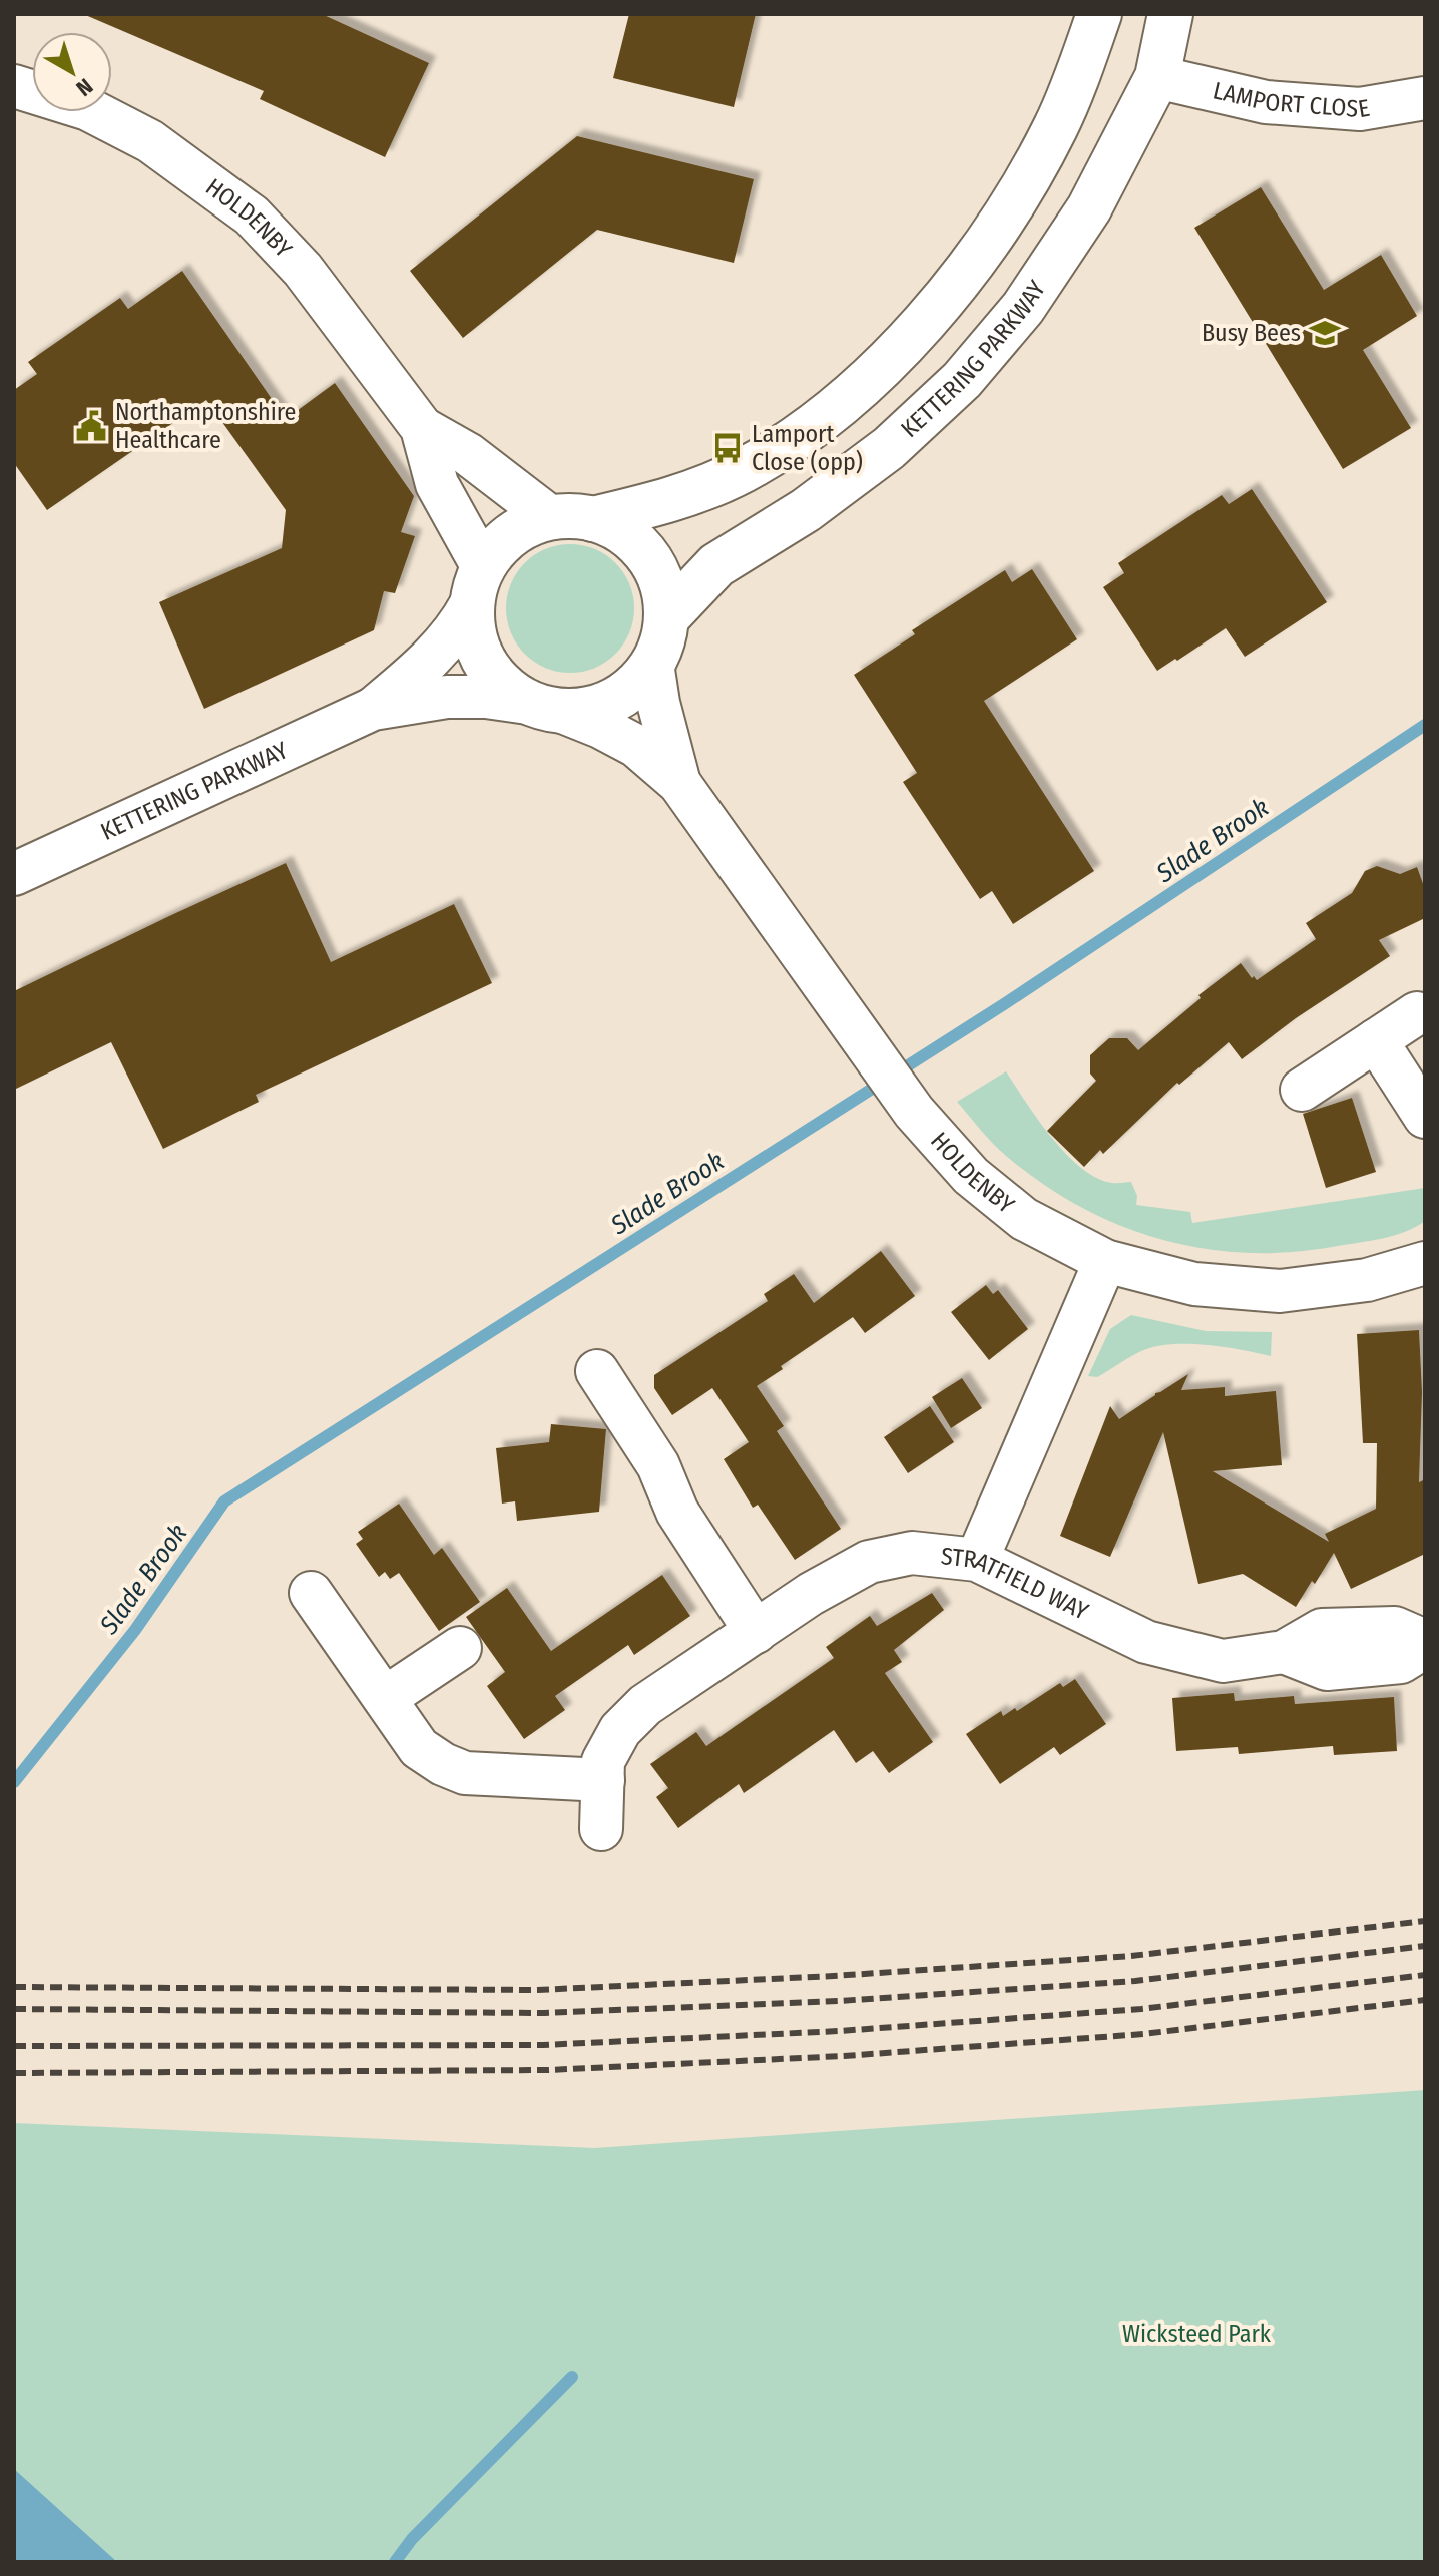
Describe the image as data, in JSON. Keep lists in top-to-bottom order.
{
  "streets": {
    "street": [
      "LAMPORT CLOSE",
      "HOLDENBY",
      "KETTERING PARKWAY",
      "STRATFIELD WAY"
    ]
  },
  "crossings": [
    ["LAMPORT CLOSE", "KETTERING PARKWAY"],
    ["HOLDENBY", "KETTERING PARKWAY"]
  ],
  "water": ["Slade Brook"],
  "parks": ["Wicksteed Park"],
  "places": {
    "school or university": ["Busy Bees"],
    "public building": ["Northamptonshire Healthcare"],
    "bus stop": ["Lamport Close (opp)"]
  },
  "north": "bottom right"
}
